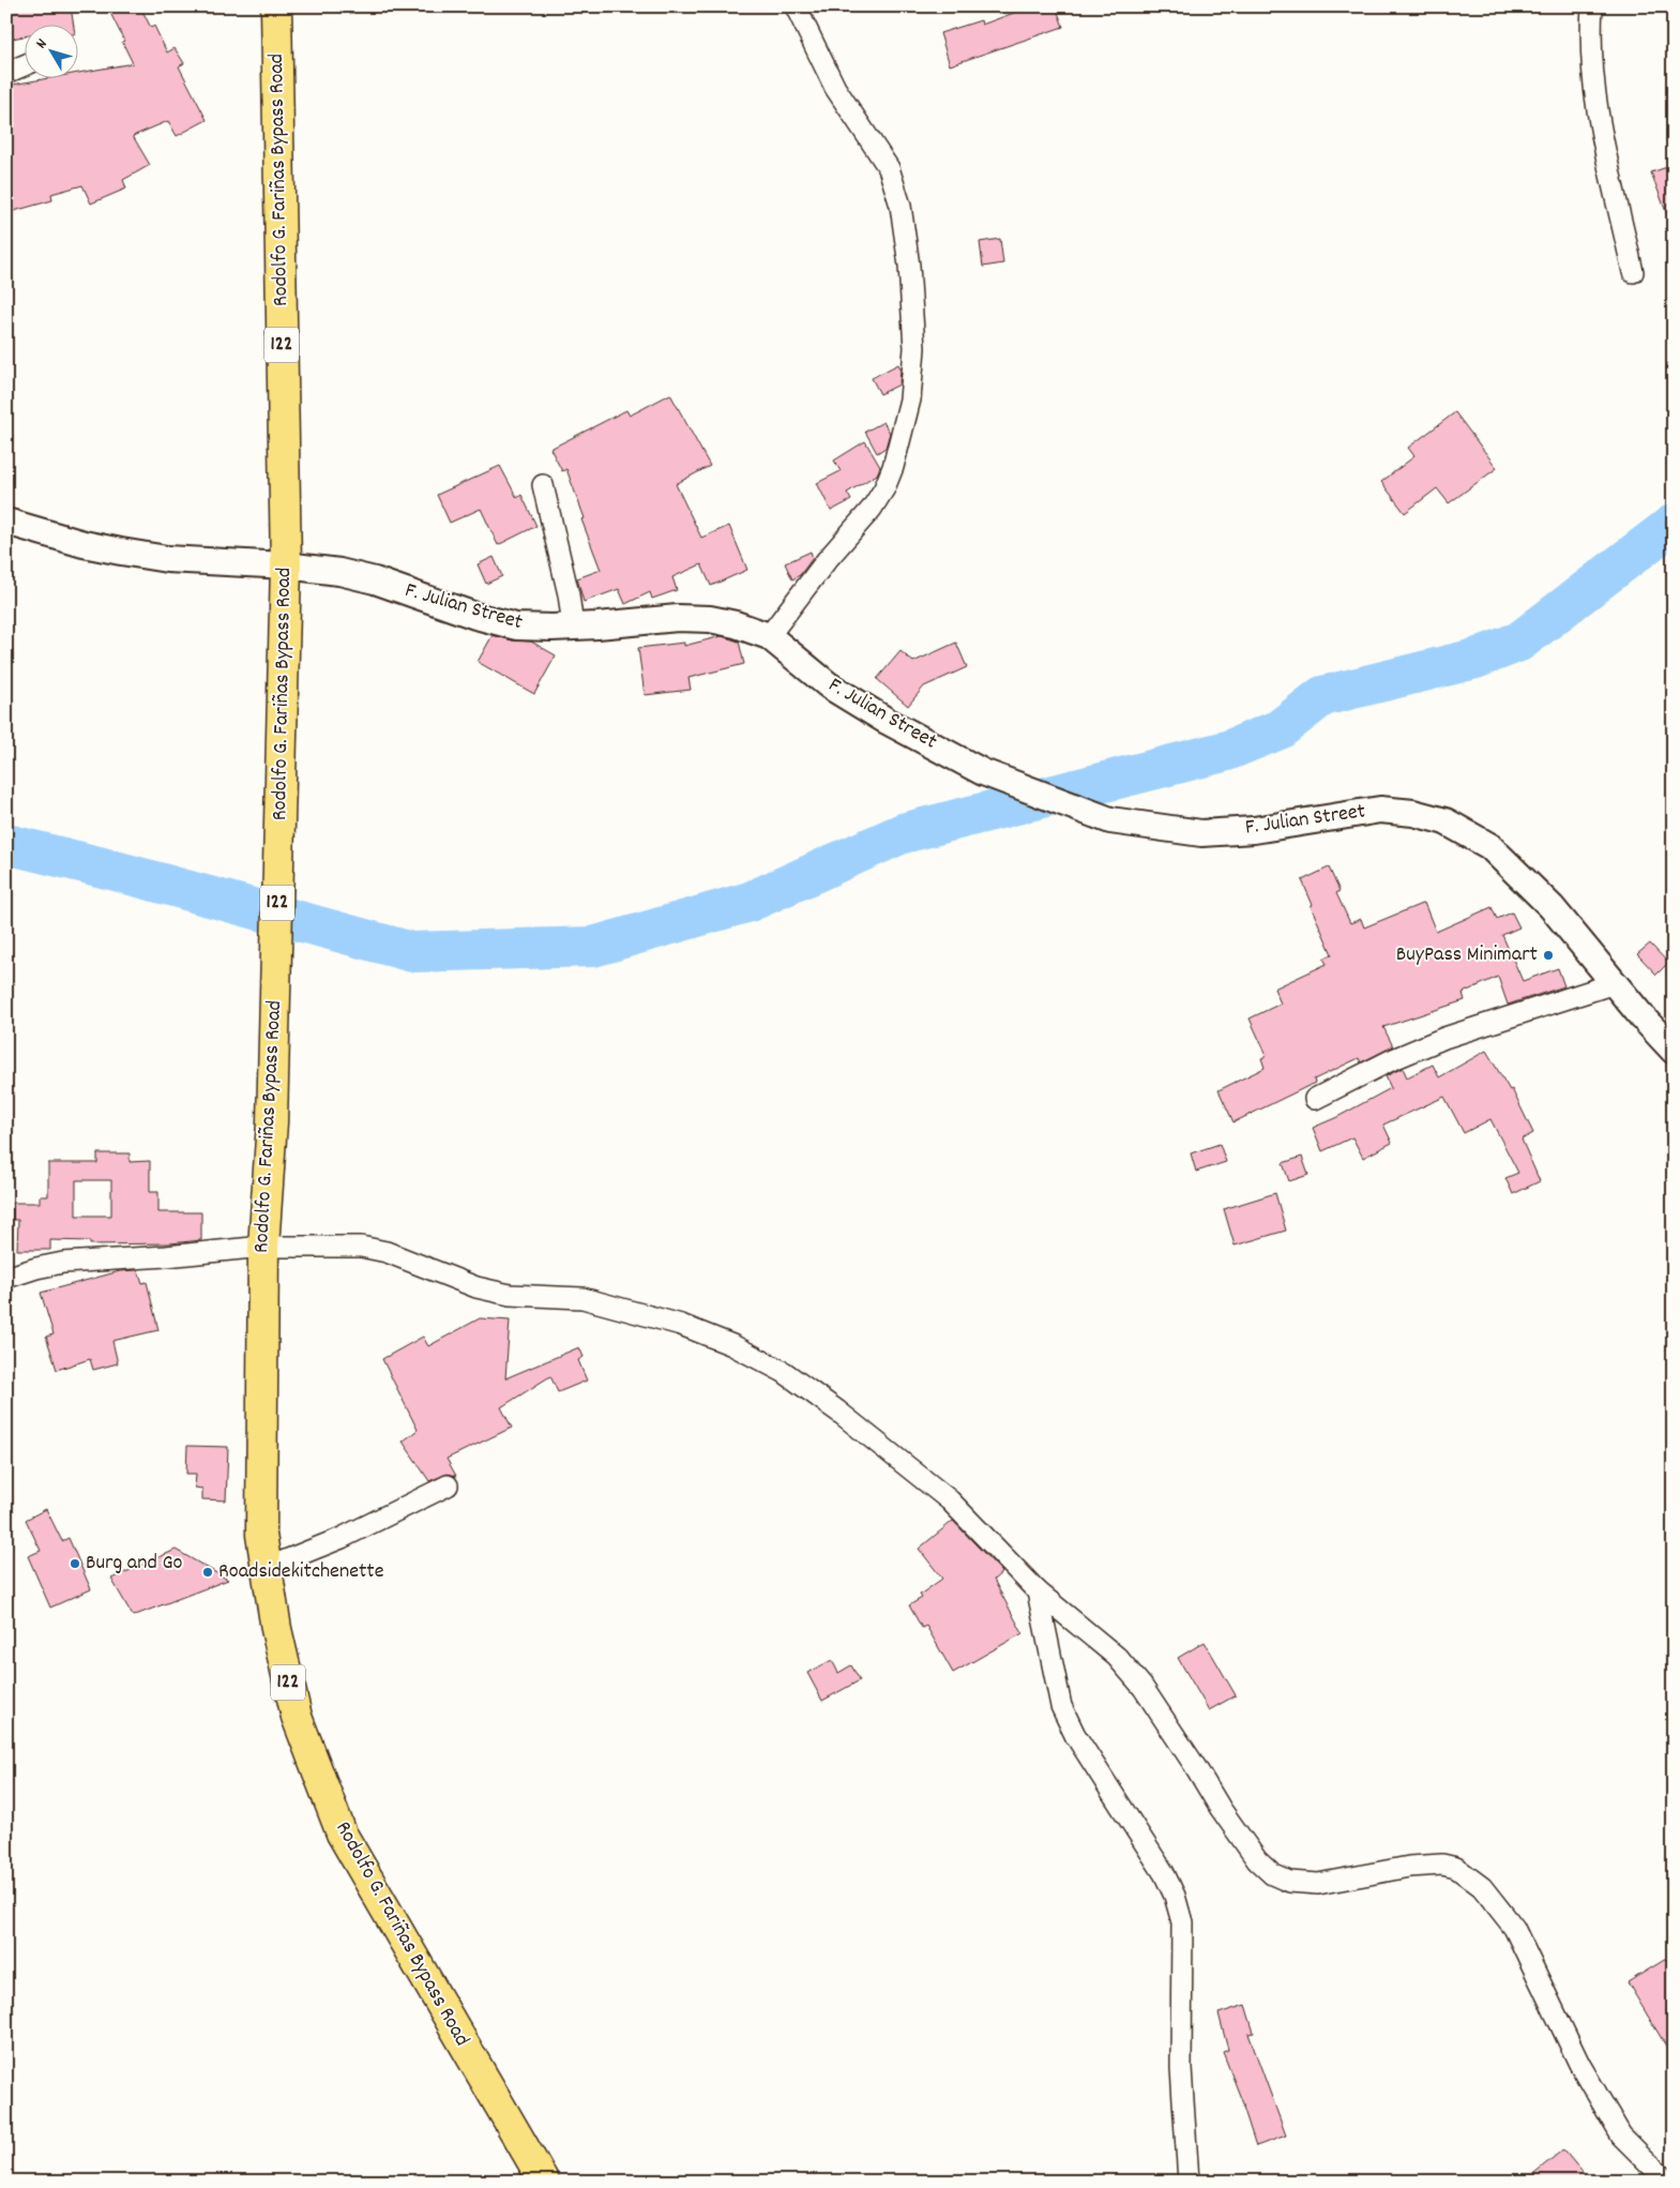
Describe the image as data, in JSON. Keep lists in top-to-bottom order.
{
  "streets": {
    "main road": ["Rodolfo G. Fariñas Bypass Road", "122"],
    "street": ["F. Julian Street"]
  },
  "crossings": [
    ["Rodolfo G. Fariñas Bypass Road", "F. Julian Street"]
  ],
  "places": ["BuyPass Minimart", "Burg and Go", "Roadsidekitchenette"],
  "north": "top left"
}
